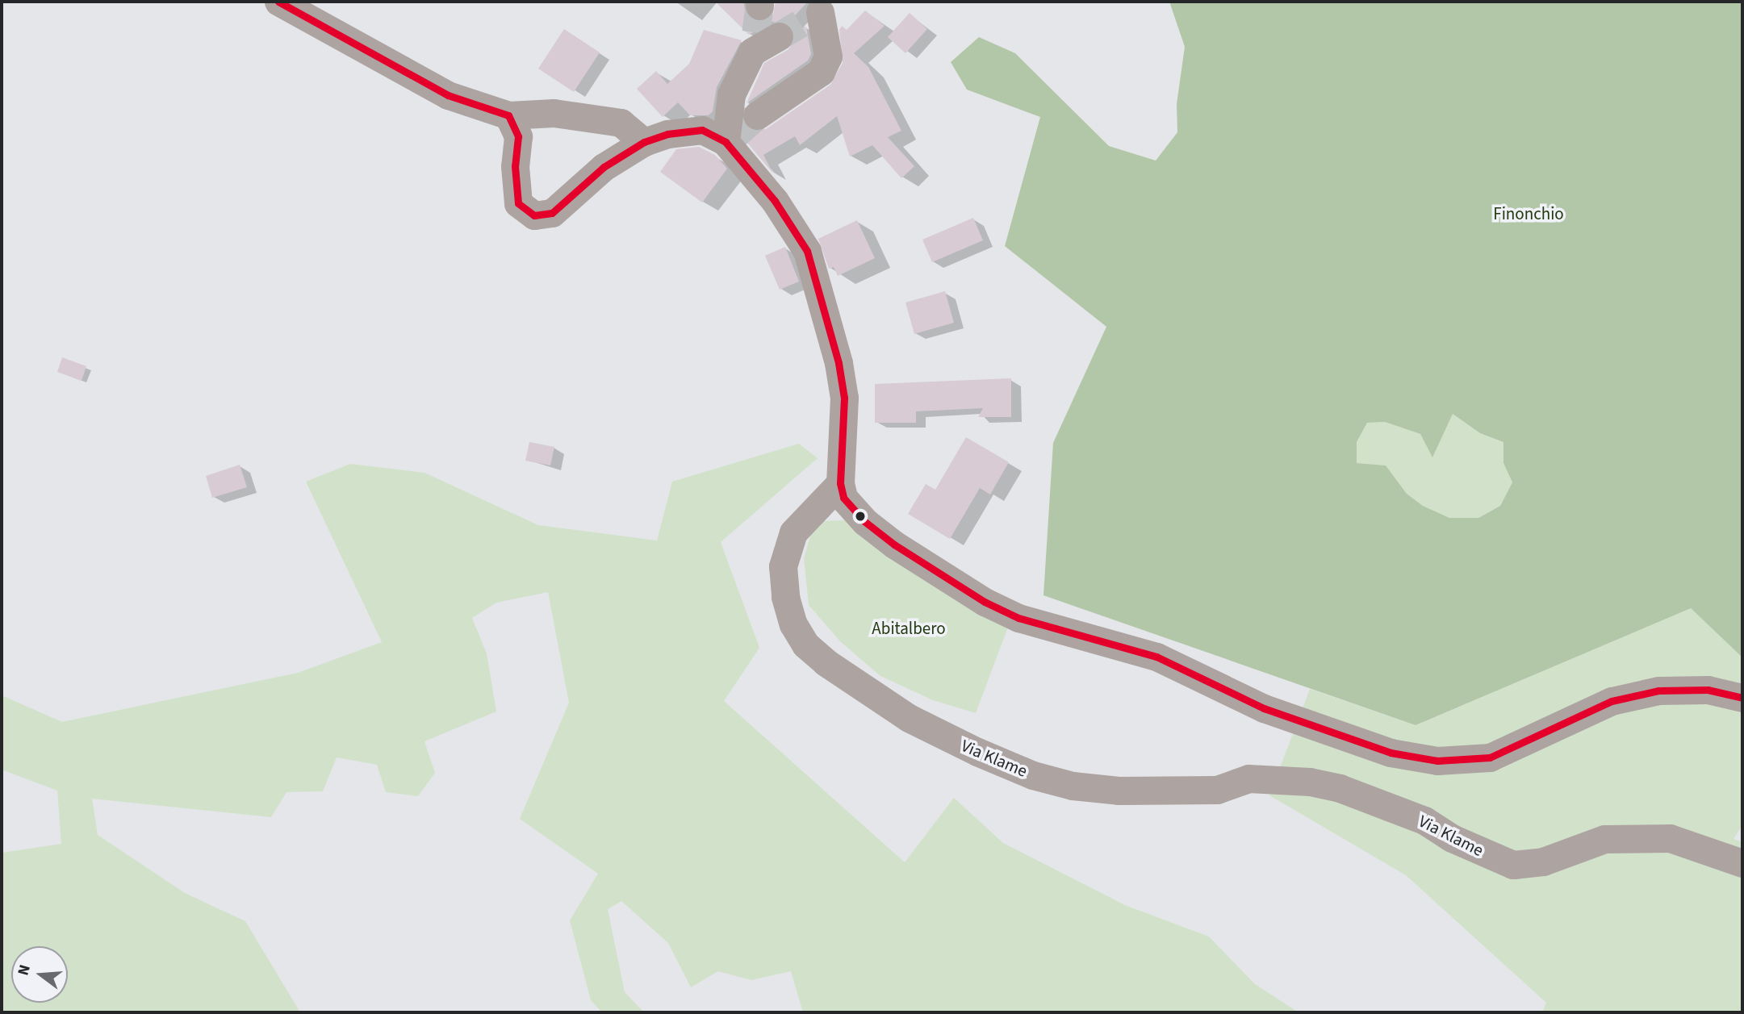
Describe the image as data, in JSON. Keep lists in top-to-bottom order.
{
  "streets": {
    "street": ["Via Klame"]
  },
  "parks": ["Finonchio", "Abitalbero"],
  "north": "left"
}
